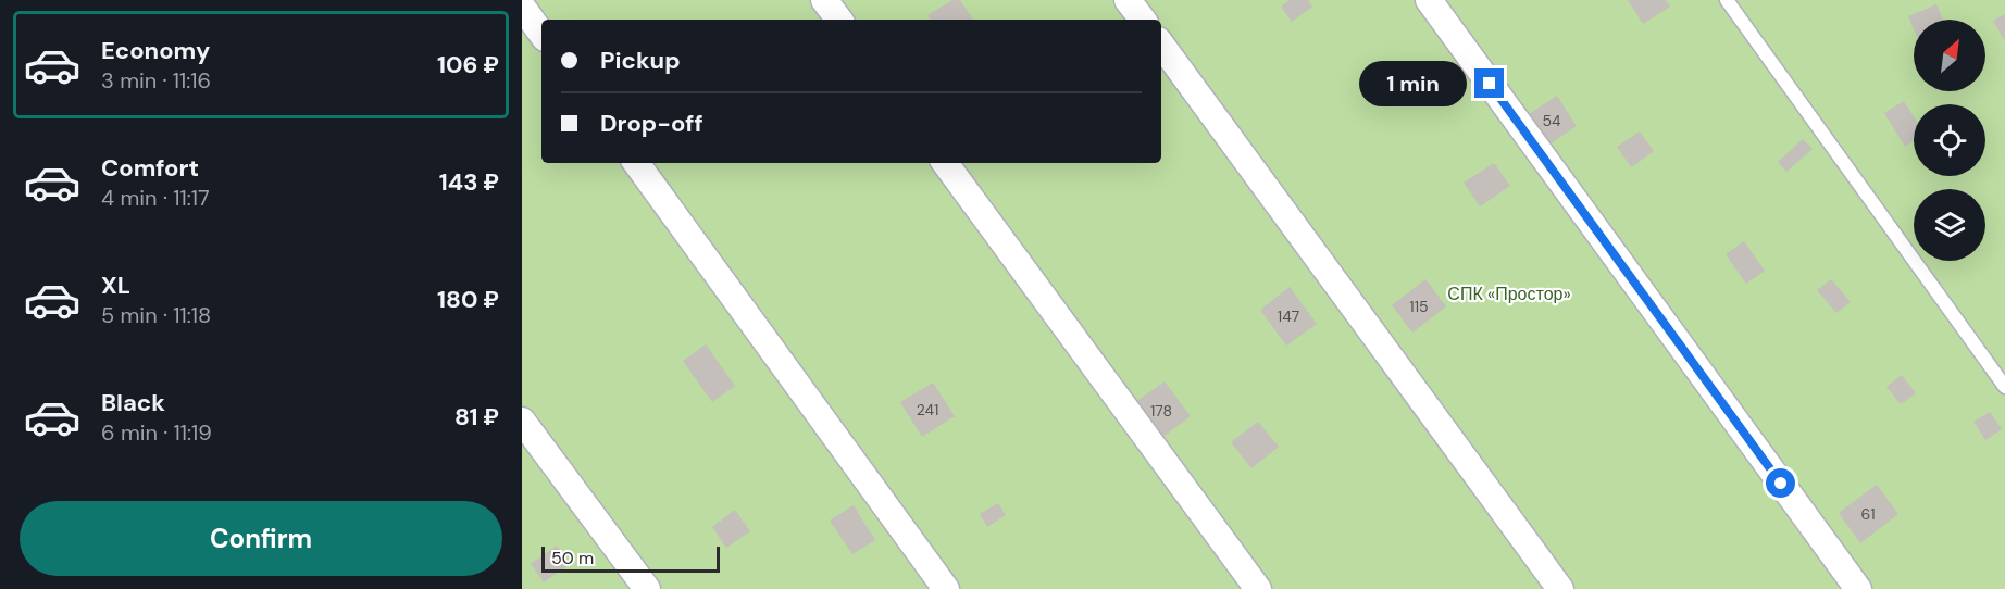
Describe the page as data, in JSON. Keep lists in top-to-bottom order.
{
  "parks": ["СПК «Простор»"],
  "house_numbers": [
    "54",
    "115",
    "147",
    "241",
    "178",
    "61"
  ],
  "scale_bar": "50 m",
  "north": "top right",
  "page": {
    "list": [
      {
        "name": "Economy",
        "note": "3 min · 11:16",
        "value": "106 ₽"
      },
      {
        "name": "Comfort",
        "note": "4 min · 11:17",
        "value": "143 ₽"
      },
      {
        "name": "XL",
        "note": "5 min · 11:18",
        "value": "180 ₽"
      },
      {
        "name": "Black",
        "note": "6 min · 11:19",
        "value": "81 ₽"
      }
    ],
    "banner": ["Pickup", "Drop-off"],
    "bubble": "1 min",
    "buttons": "Confirm",
    "scale": "50 m"
  }
}
